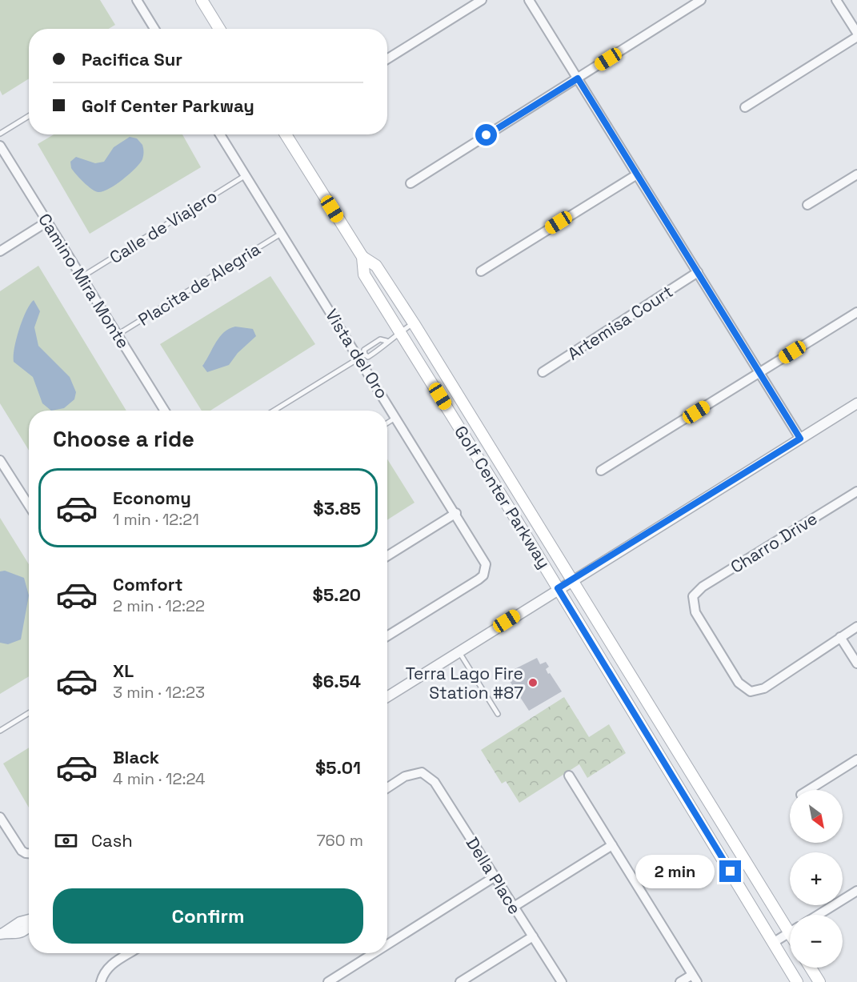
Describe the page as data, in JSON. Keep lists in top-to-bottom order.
{
  "streets": {
    "main road": ["Golf Center Parkway"],
    "street": [
      "Camino Mira Monte",
      "Artemisa Court",
      "Vista del Oro",
      "Charro Drive",
      "Della Place"
    ],
    "lane": ["Calle de Viajero", "Placita de Alegria"]
  },
  "crossings": [
    ["Calle de Viajero", "Camino Mira Monte"],
    ["Calle de Viajero", "Vista del Oro"],
    ["Camino Mira Monte", "Placita de Alegria"],
    ["Placita de Alegria", "Vista del Oro"]
  ],
  "places": ["Terra Lago Fire Station #87"],
  "north": "bottom right",
  "page": {
    "banner": ["Pacifica Sur", "Golf Center Parkway"],
    "heading": "Choose a ride",
    "list": [
      {
        "name": "Economy",
        "note": "1 min · 12:21",
        "value": "$3.85"
      },
      {
        "name": "Comfort",
        "note": "2 min · 12:22",
        "value": "$5.20"
      },
      {
        "name": "XL",
        "note": "3 min · 12:23",
        "value": "$6.54"
      },
      {
        "name": "Black",
        "note": "4 min · 12:24",
        "value": "$5.01"
      }
    ],
    "map_buttons": ["+", "−"],
    "pay": ["Cash", "760 m"],
    "bubble": "2 min",
    "buttons": "Confirm"
  }
}
